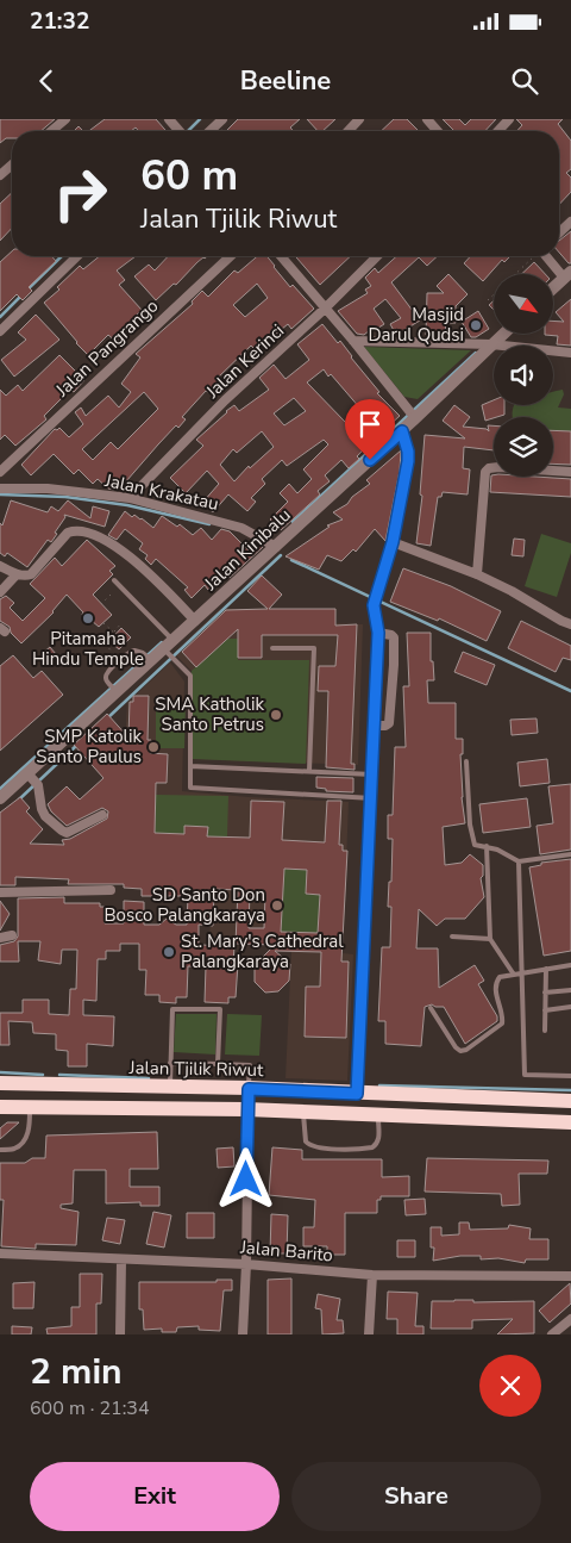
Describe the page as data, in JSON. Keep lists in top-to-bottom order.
{
  "streets": {
    "highway": ["Jalan Tjilik Riwut"],
    "street": [
      "Jalan Pangrango",
      "Jalan Kerinci",
      "Jalan Krakatau",
      "Jalan Kinibalu",
      "Jalan Barito"
    ]
  },
  "crossings": [
    ["Jalan Kerinci", "Jalan Krakatau"],
    ["Jalan Krakatau", "Jalan Kinibalu"]
  ],
  "places": [
    "Masjid Darul Qudsi",
    "Pitamaha Hindu Temple",
    "SMA Katholik Santo Petrus",
    "SMP Katolik Santo Paulus",
    "SD Santo Don Bosco Palangkaraya",
    "St. Mary's Cathedral Palangkaraya"
  ],
  "north": "bottom right",
  "page": {
    "status": "21:32",
    "header": "Beeline",
    "turn": ["60 m", "Jalan Tjilik Riwut"],
    "heading": ["2 min", "600 m · 21:34"],
    "buttons": ["Exit", "Share"]
  }
}
